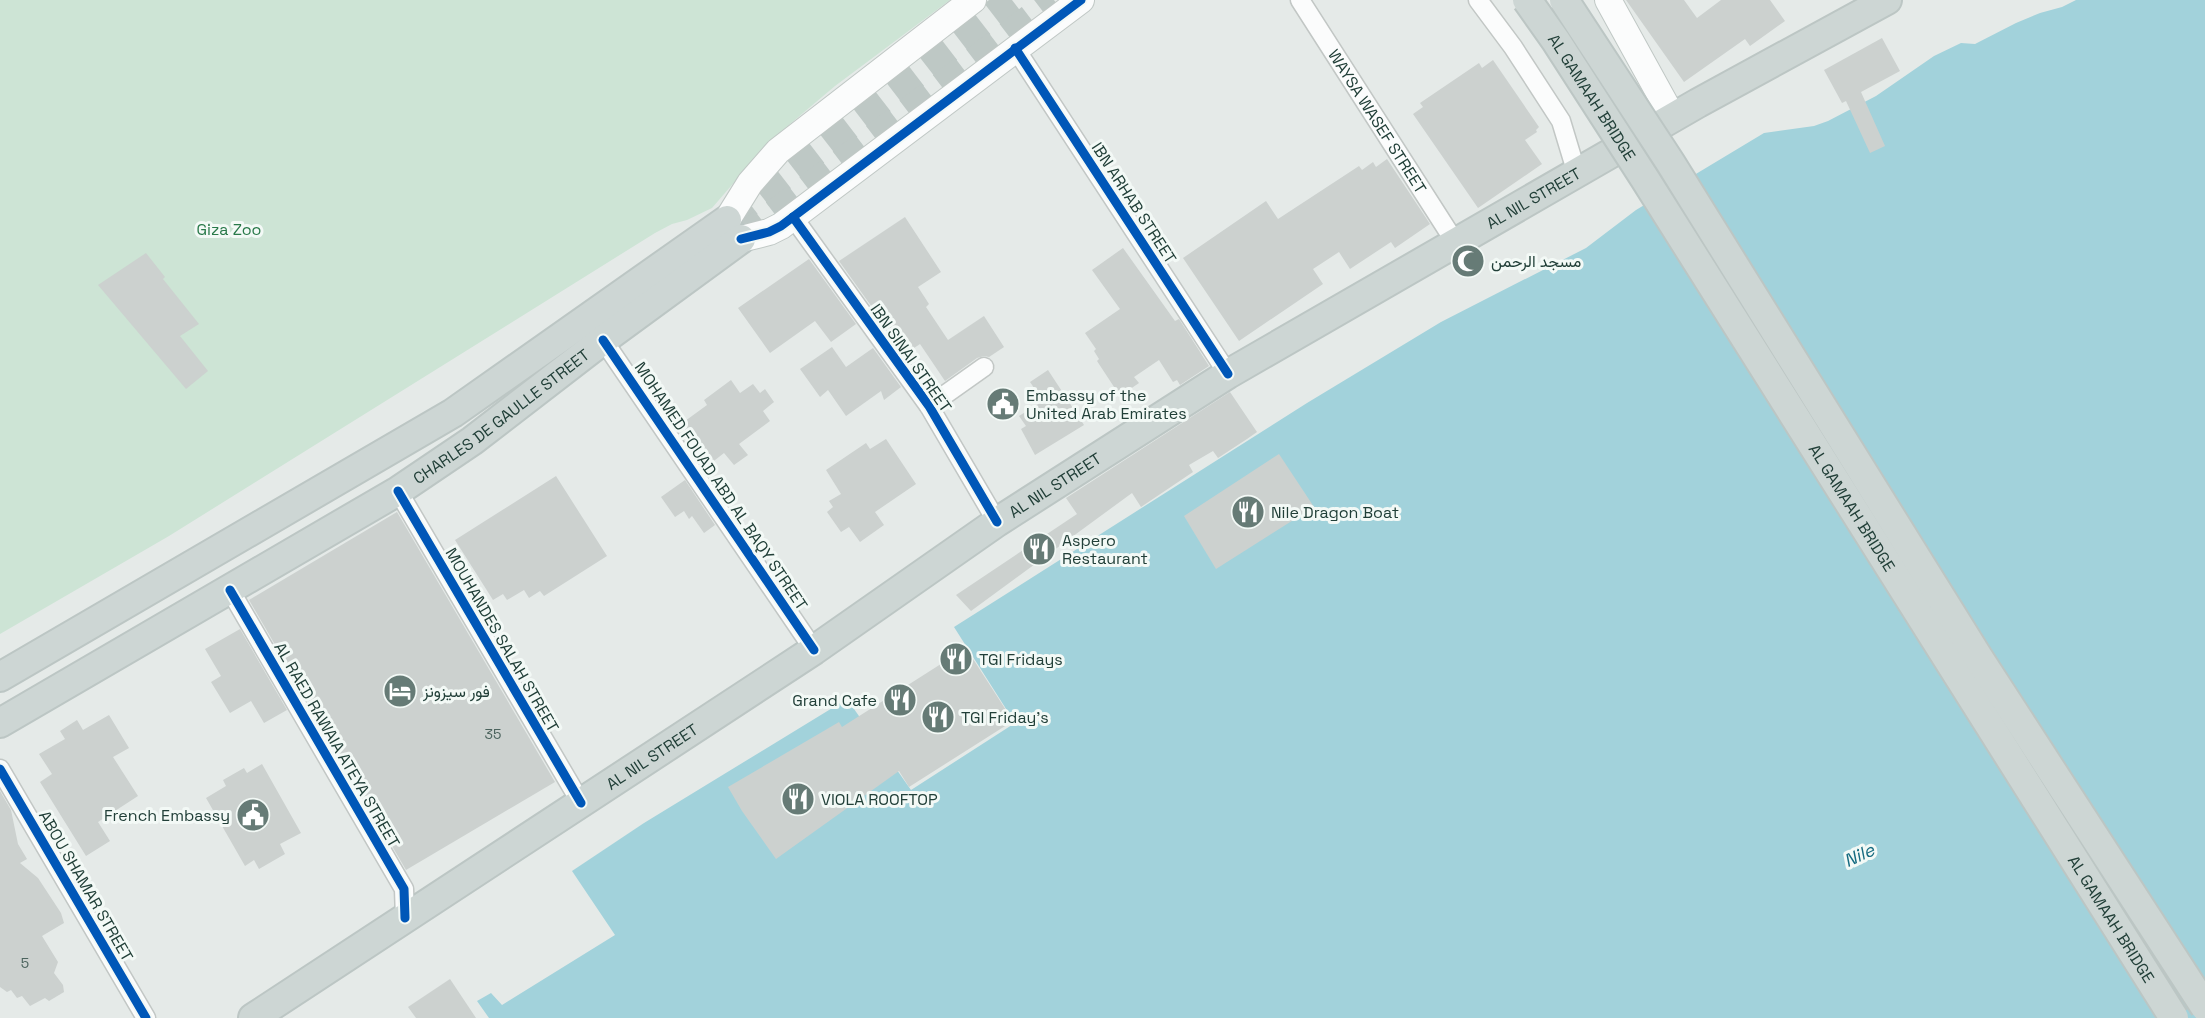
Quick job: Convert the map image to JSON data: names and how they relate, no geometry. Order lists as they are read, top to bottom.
{
  "streets": {
    "main road": ["AL GAMAAH BRIDGE", "AL NIL STREET", "CHARLES DE GAULLE STREET"],
    "street": [
      "WAYSA WASEF STREET",
      "IBN ARHAB STREET",
      "IBN SINAI STREET",
      "MOHAMED FOUAD ABD AL BAQY STREET",
      "MOUHANDES SALAH STREET",
      "AL RAED RAWAIA ATEYA STREET",
      "ABOU SHAMAR STREET"
    ]
  },
  "crossings": [
    ["WAYSA WASEF STREET", "AL NIL STREET"],
    ["AL NIL STREET", "IBN ARHAB STREET"],
    ["AL NIL STREET", "IBN SINAI STREET"],
    ["AL NIL STREET", "MOHAMED FOUAD ABD AL BAQY STREET"],
    ["AL NIL STREET", "MOUHANDES SALAH STREET"],
    ["AL NIL STREET", "AL RAED RAWAIA ATEYA STREET"],
    ["CHARLES DE GAULLE STREET", "MOHAMED FOUAD ABD AL BAQY STREET"],
    ["CHARLES DE GAULLE STREET", "MOUHANDES SALAH STREET"],
    ["CHARLES DE GAULLE STREET", "AL RAED RAWAIA ATEYA STREET"]
  ],
  "water": ["Nile"],
  "parks": ["Giza Zoo"],
  "places": {
    "mosque": ["مسجد الرحمن"],
    "public building": ["Embassy of the United Arab Emirates", "French Embassy"],
    "restaurant": [
      "Nile Dragon Boat",
      "Aspero Restaurant",
      "TGI Fridays",
      "Grand Cafe",
      "TGI Friday's",
      "VIOLA ROOFTOP"
    ],
    "hotel": ["فور سيزونز"]
  },
  "house_numbers": ["35", "5"]
}
